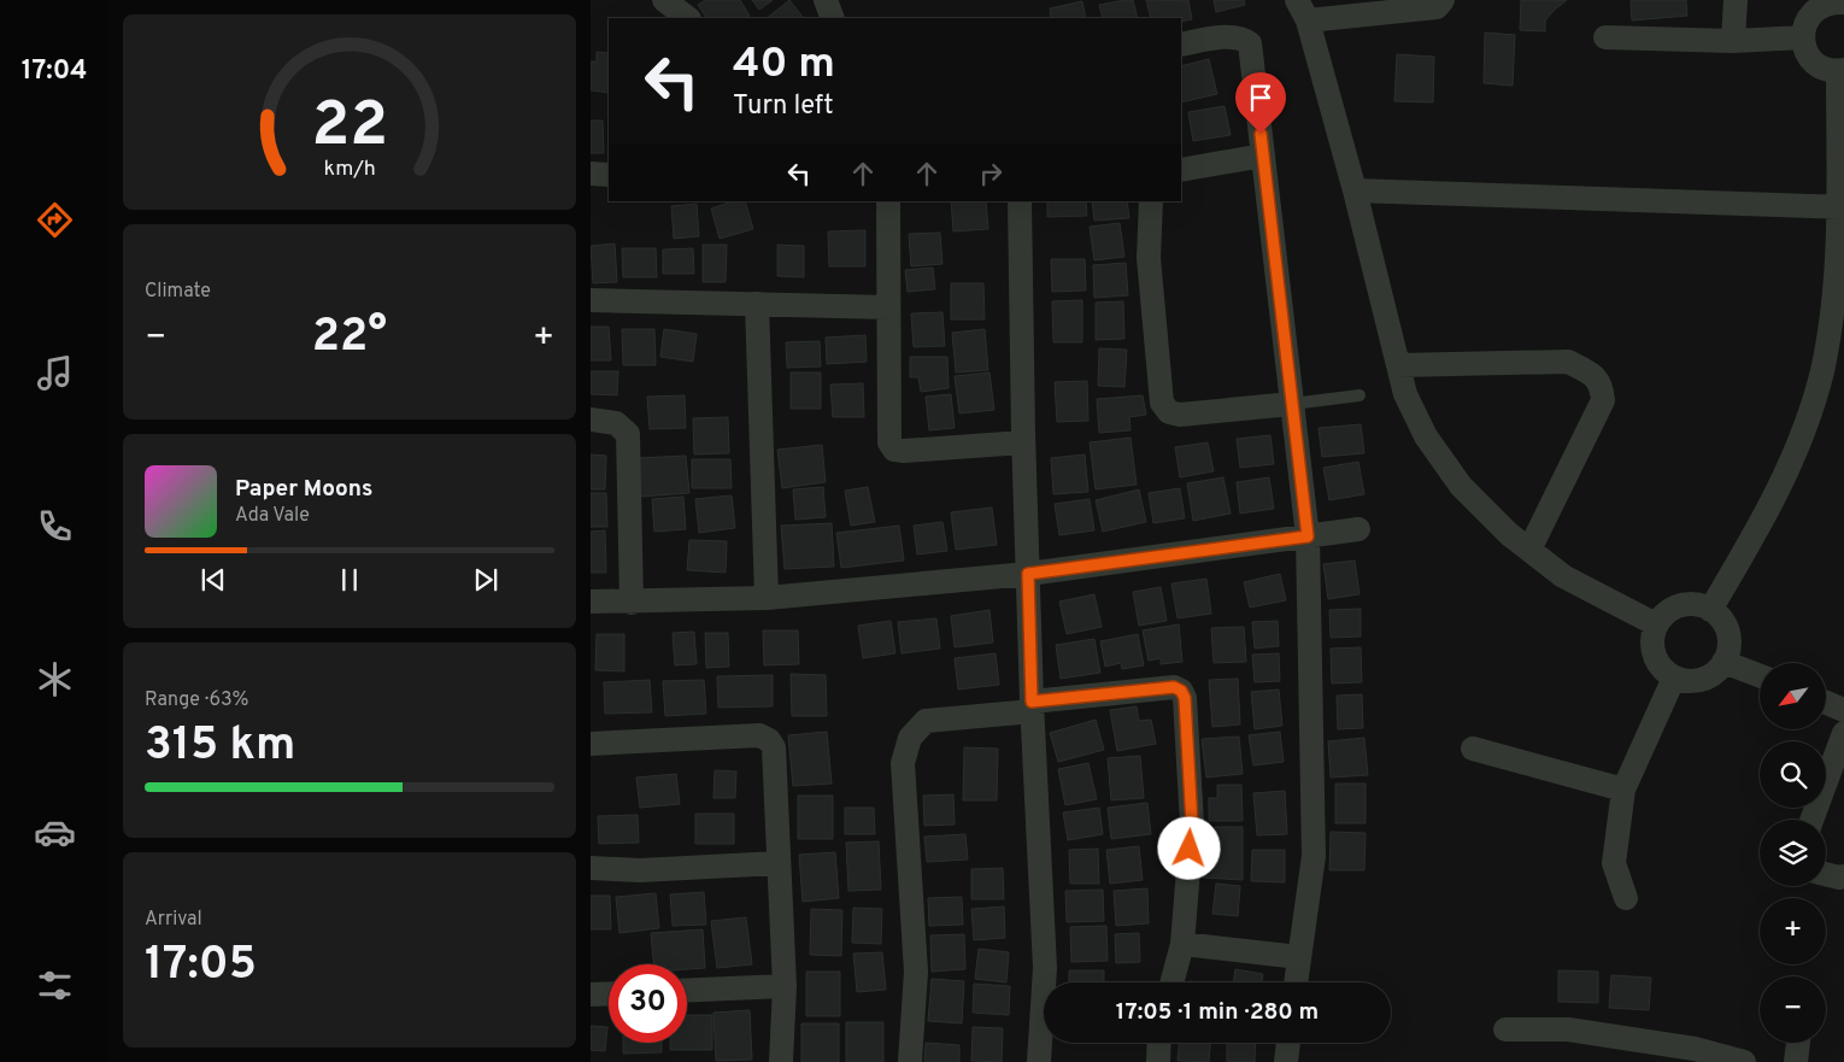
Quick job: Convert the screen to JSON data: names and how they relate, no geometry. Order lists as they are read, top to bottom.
{
  "north": "bottom left",
  "page": {
    "tabs": "17:04",
    "turn": ["40 m", "Turn left"],
    "tile": [
      "Climate",
      ["Range · 63%", "315 km"],
      ["Arrival", "17:05"]
    ],
    "heat": ["−", "22°", "+"],
    "song": ["Paper Moons", "Ada Vale"],
    "map_buttons": ["+", "−"],
    "limit": "30",
    "trip": "17:05 · 1 min · 280 m",
    "gauge": ["22", "km/h"]
  }
}
